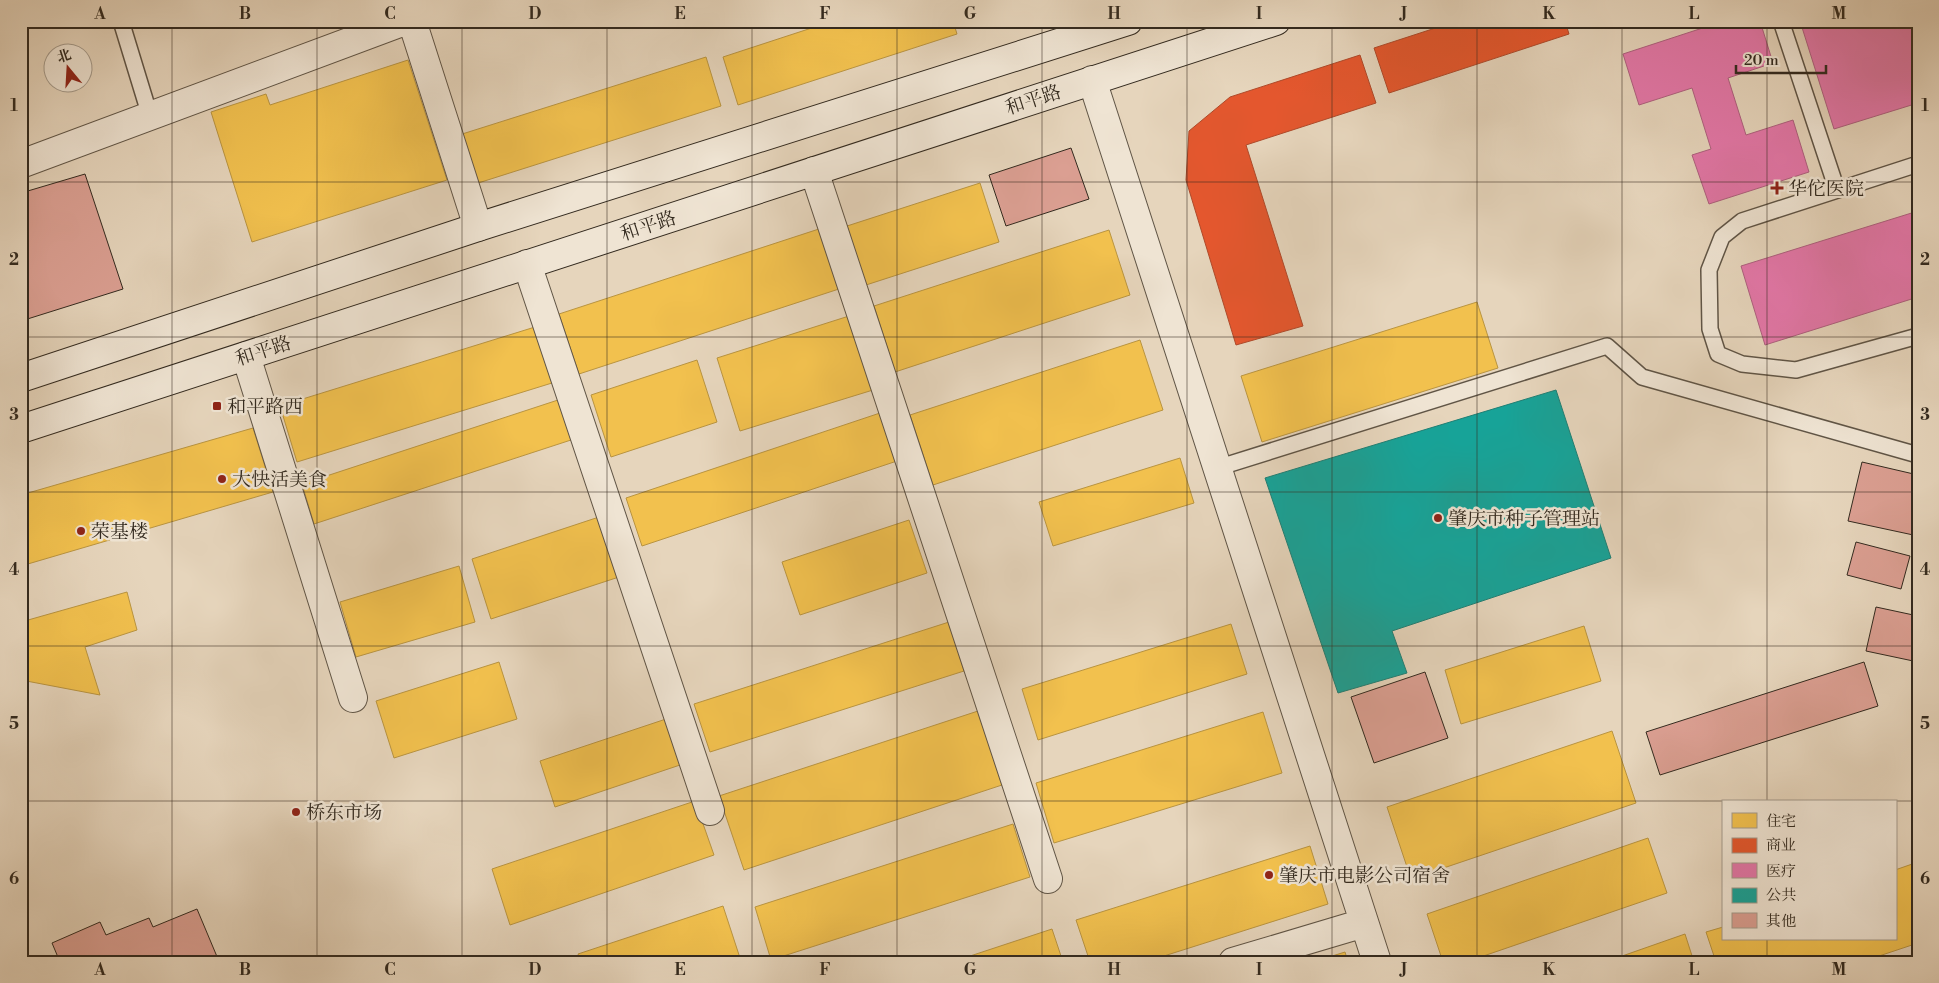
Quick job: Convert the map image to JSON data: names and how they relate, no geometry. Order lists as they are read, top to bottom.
{
  "streets": {
    "street": ["和平路"]
  },
  "places": {
    "health": ["华佗医院"],
    "transit": ["和平路西"],
    "other": [
      "大快活美食",
      "肇庆市种子管理站",
      "荣基楼",
      "桥东市场",
      "肇庆市电影公司宿舍"
    ]
  },
  "legend": [
    "住宅",
    "商业",
    "医疗",
    "公共",
    "其他"
  ],
  "scale_bar": "20 m",
  "north": "top",
  "grid": {
    "columns": [
      "A",
      "B",
      "C",
      "D",
      "E",
      "F",
      "G",
      "H",
      "I",
      "J",
      "K",
      "L",
      "M"
    ],
    "rows": [
      "1",
      "2",
      "3",
      "4",
      "5",
      "6"
    ]
  }
}
